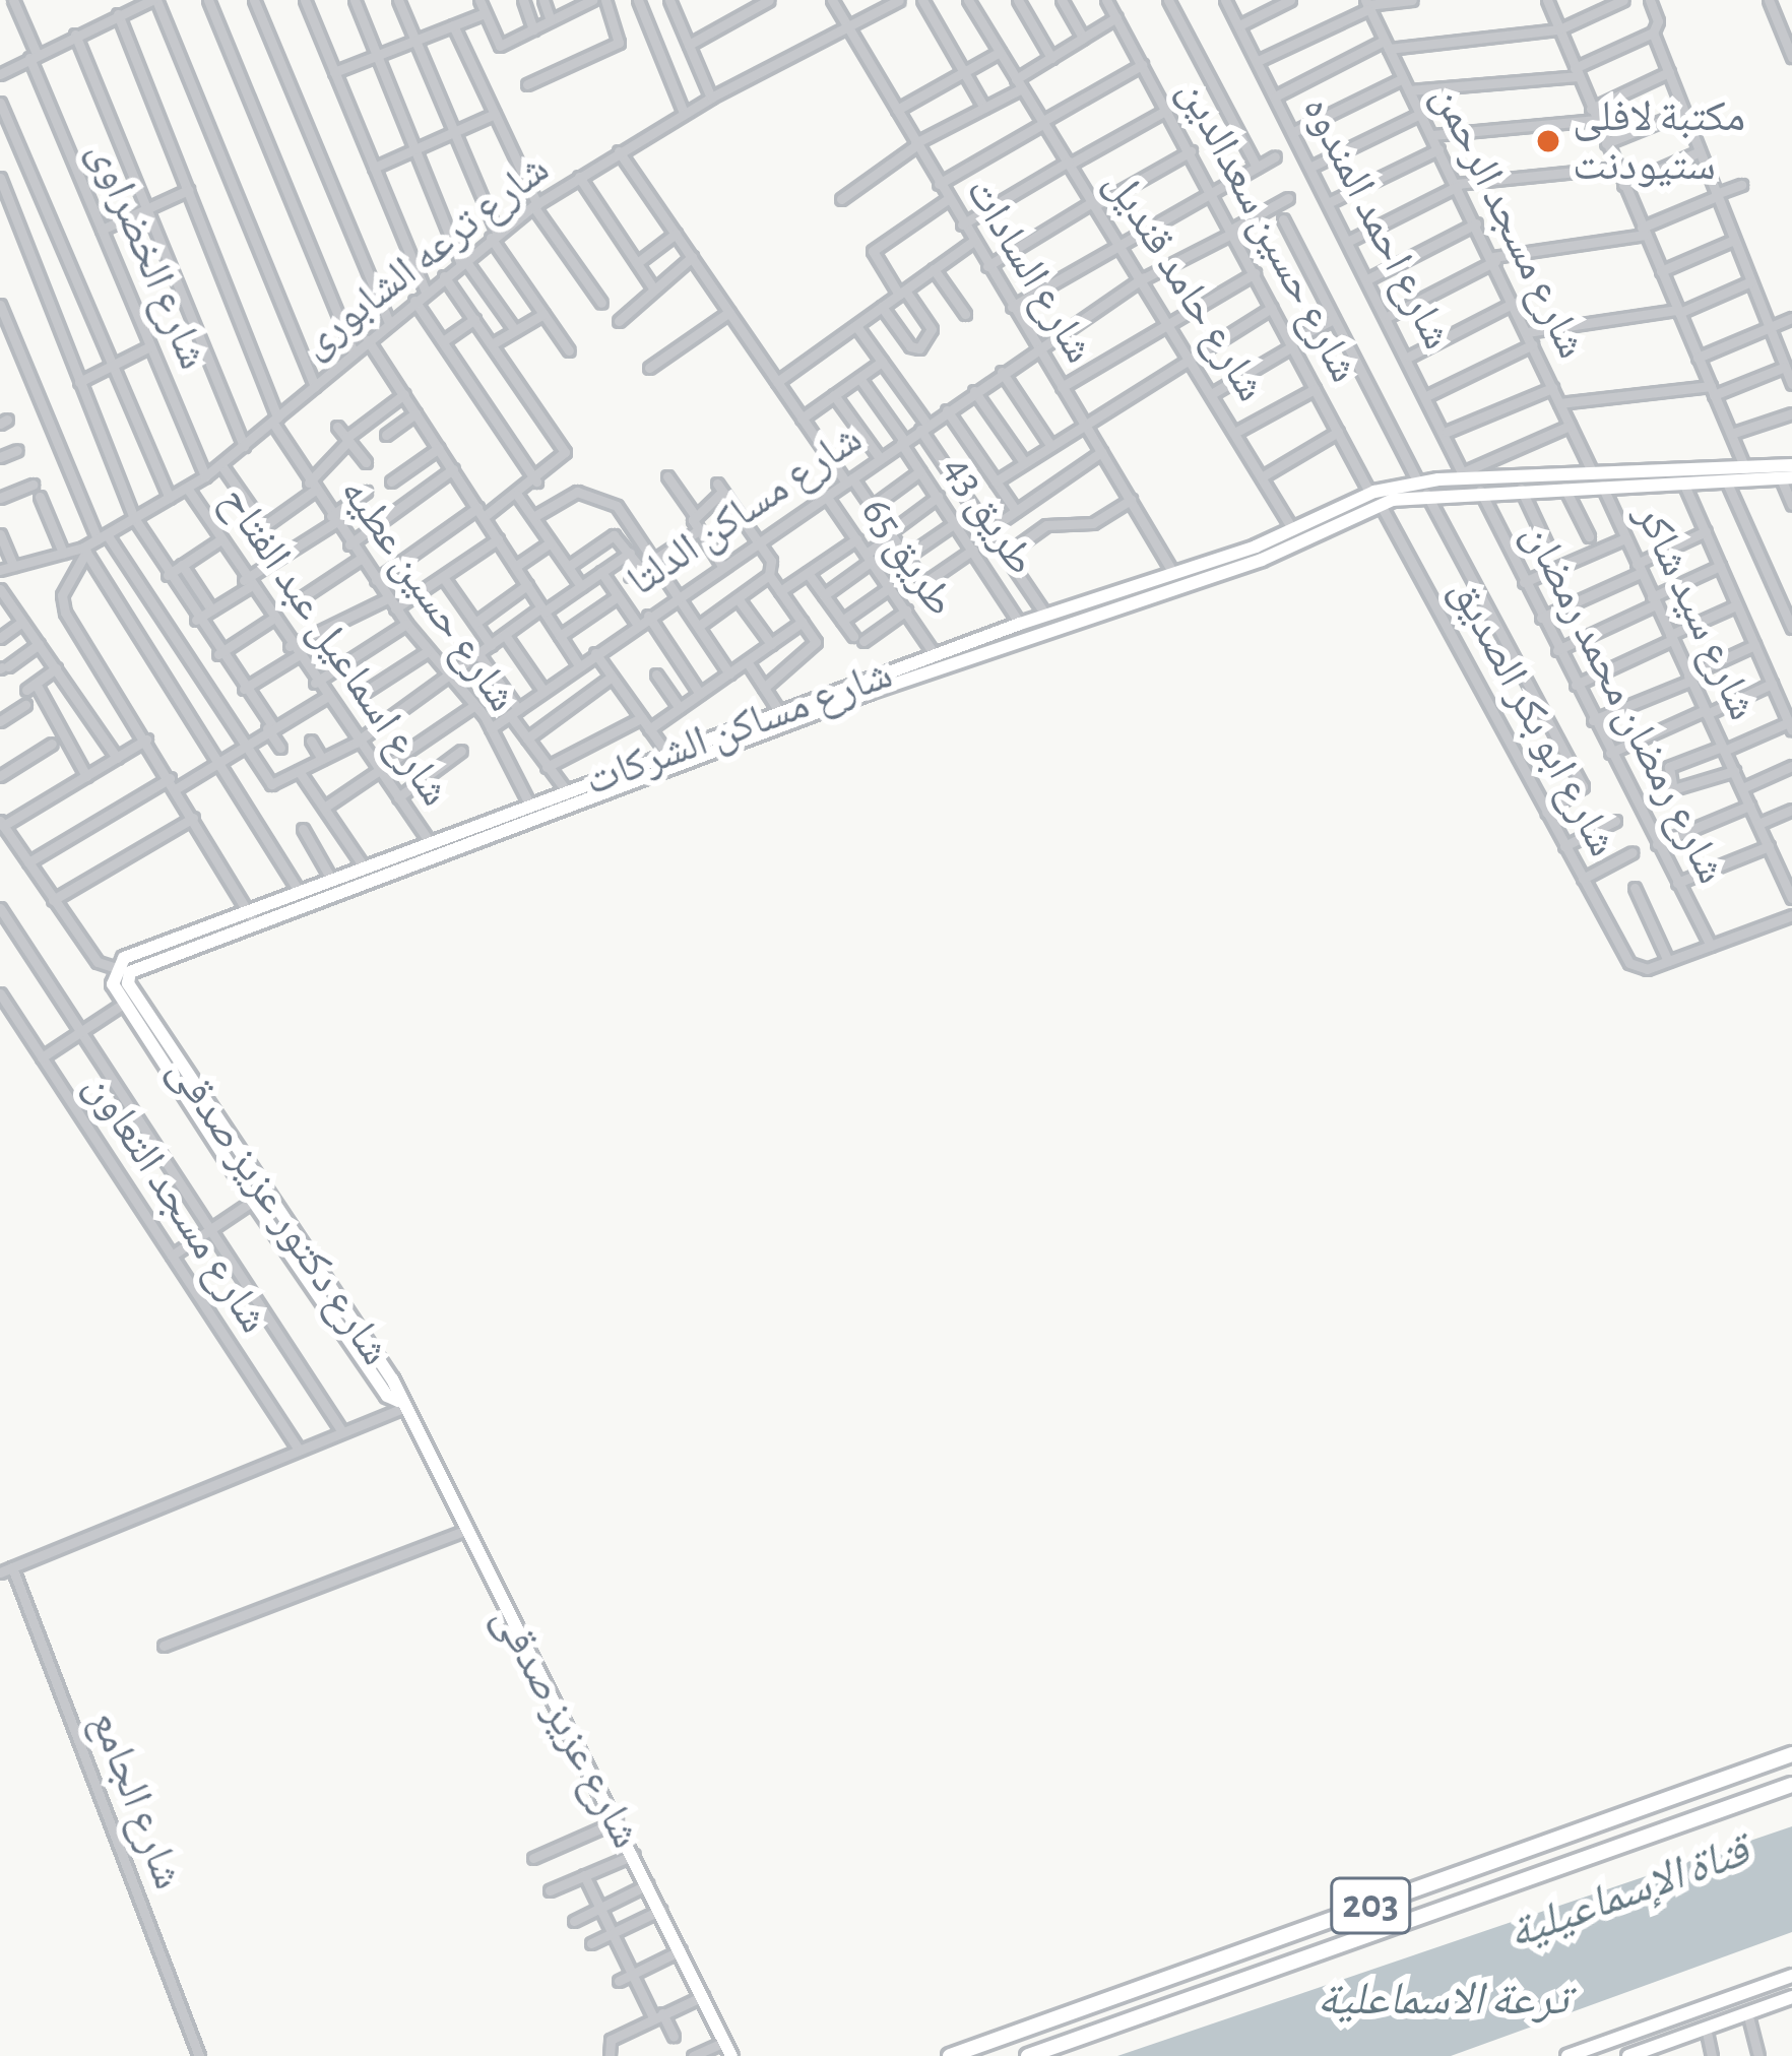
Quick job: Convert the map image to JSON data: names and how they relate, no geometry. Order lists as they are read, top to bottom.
{
  "streets": {
    "main road": ["203"],
    "street": [
      "شارع مسجد الرحمن",
      "شارع احمد المندوه",
      "شارع حسين سعدالدين",
      "شارع الخضراوى",
      "شارع ترعه الشابورى",
      "شارع السادات",
      "شارع حامد قنديل",
      "شارع مساكن الدلتا",
      "طريق 43",
      "طريق 65",
      "شارع حسين عطيه",
      "شارع سيد شاكر",
      "شارع اسماعيل عبد الفتاح",
      "شارع رمضان محمد رمضان",
      "شارع ابو بكر الصديق",
      "شارع مساكن الشركات",
      "شارع مسجد التعاون",
      "شارع دكتور عزيز صدقى",
      "شارع عزيز صدقى",
      "شارع الجامع"
    ]
  },
  "crossings": [
    ["شارع حسين سعدالدين", "شارع مساكن الدلتا"],
    ["شارع حسين سعدالدين", "شارع ابو بكر الصديق"],
    ["شارع حسين سعدالدين", "شارع مساكن الشركات"],
    ["شارع الخضراوى", "شارع ترعه الشابورى"],
    ["شارع ترعه الشابورى", "شارع السادات"],
    ["شارع ترعه الشابورى", "شارع حسين عطيه"],
    ["شارع ترعه الشابورى", "شارع اسماعيل عبد الفتاح"],
    ["شارع السادات", "شارع مساكن الدلتا"],
    ["شارع السادات", "شارع مساكن الشركات"],
    ["شارع حامد قنديل", "شارع مساكن الدلتا"],
    ["شارع حامد قنديل", "شارع مساكن الشركات"],
    ["شارع مساكن الدلتا", "طريق 43"],
    ["شارع مساكن الدلتا", "طريق 65"],
    ["شارع مساكن الدلتا", "شارع حسين عطيه"],
    ["طريق 43", "شارع مساكن الشركات"],
    ["طريق 65", "شارع مساكن الشركات"],
    ["شارع حسين عطيه", "شارع مساكن الشركات"],
    ["شارع اسماعيل عبد الفتاح", "شارع مساكن الشركات"],
    ["شارع ابو بكر الصديق", "شارع مساكن الشركات"],
    ["شارع مساكن الشركات", "شارع دكتور عزيز صدقى"],
    ["شارع دكتور عزيز صدقى", "شارع عزيز صدقى"]
  ],
  "water": ["قناة الإسماعيلية", "ترعة الاسماعلية"],
  "places": ["مكتبة لافلى ستيودنت"]
}
